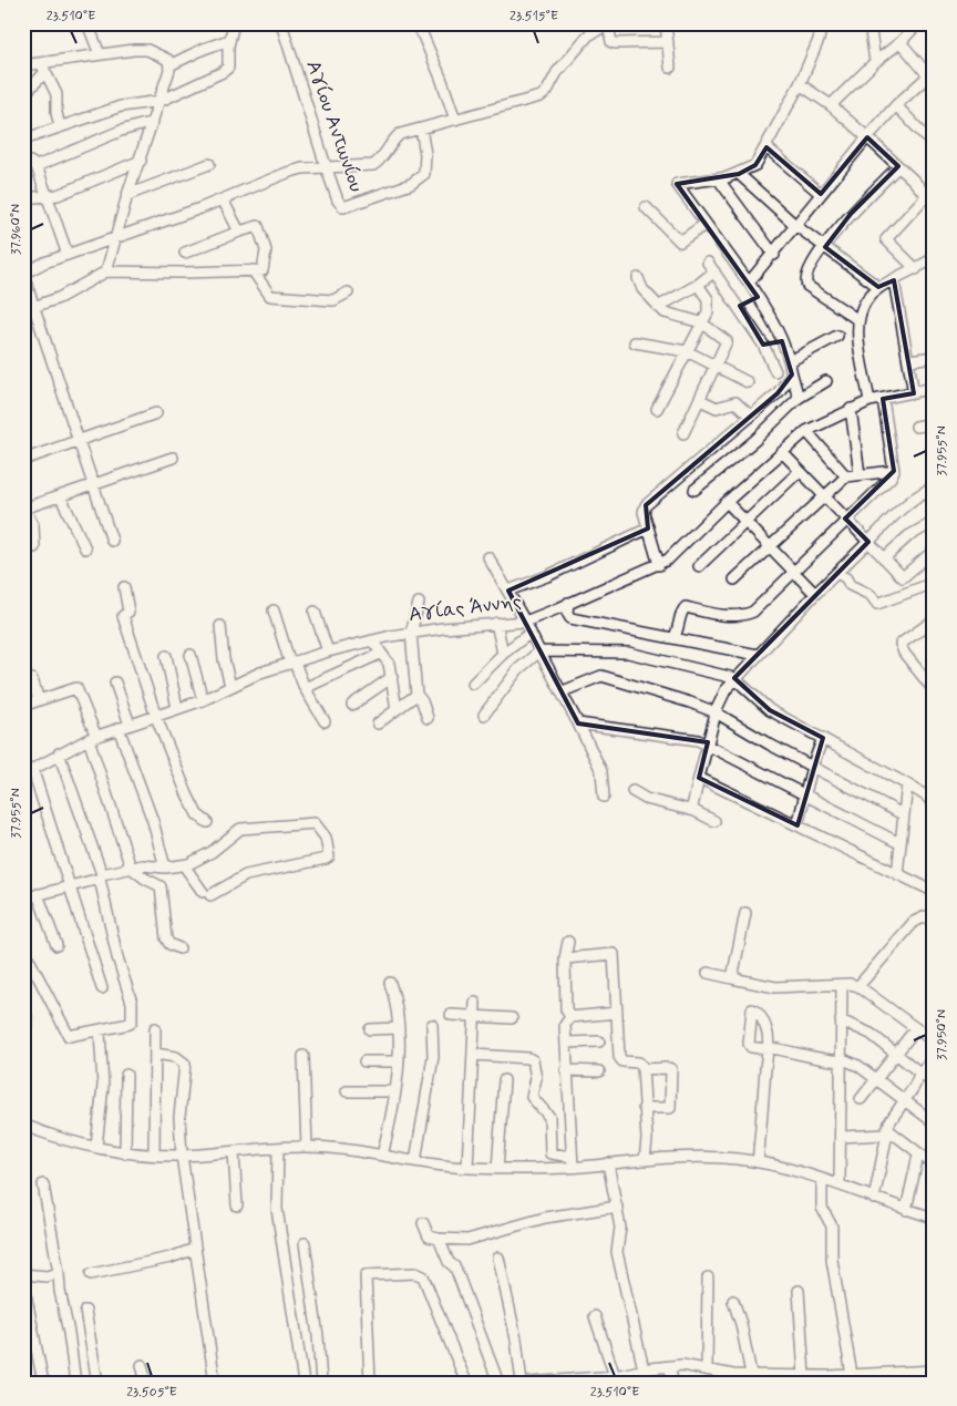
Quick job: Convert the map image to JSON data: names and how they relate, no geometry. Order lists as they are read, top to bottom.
{
  "streets": {
    "street": ["Αγίου Αντωνίου", "Αγίας Άννης"]
  },
  "coordinates": [
    "23.510°E",
    "23.515°E",
    "37.960°N",
    "37.955°N",
    "37.950°N",
    "23.505°E"
  ]
}
